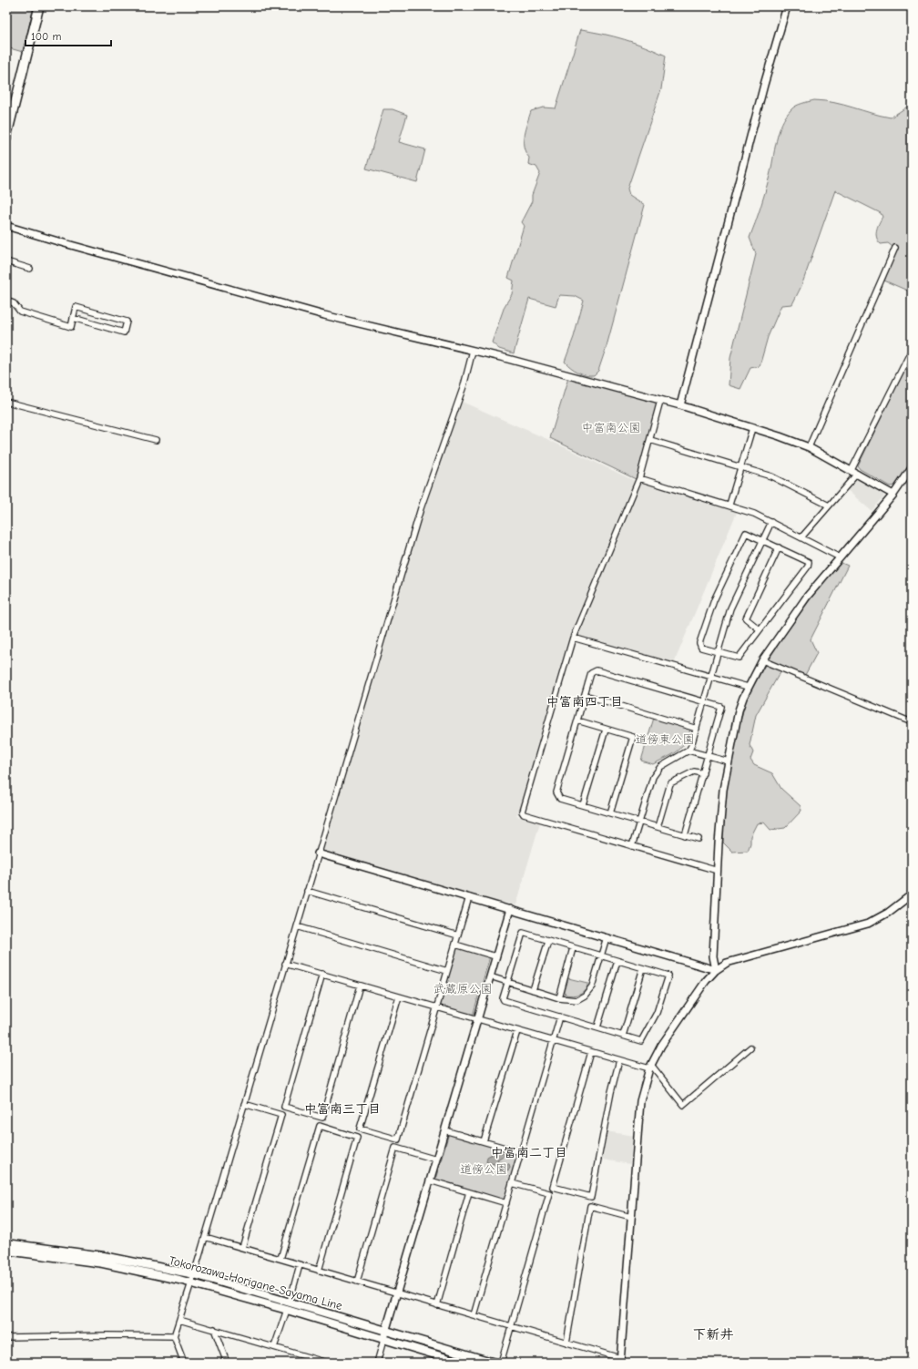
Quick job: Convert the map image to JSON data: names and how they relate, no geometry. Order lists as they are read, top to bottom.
{
  "streets": {
    "main road": ["Tokorozawa-Horigane-Sayama Line"]
  },
  "districts": [
    "中富南四丁目",
    "中富南三丁目",
    "中富南二丁目",
    "下新井"
  ],
  "parks": [
    "中富南公園",
    "道傍東公園",
    "武蔵原公園",
    "道傍公園"
  ],
  "scale_bar": "100 m"
}
